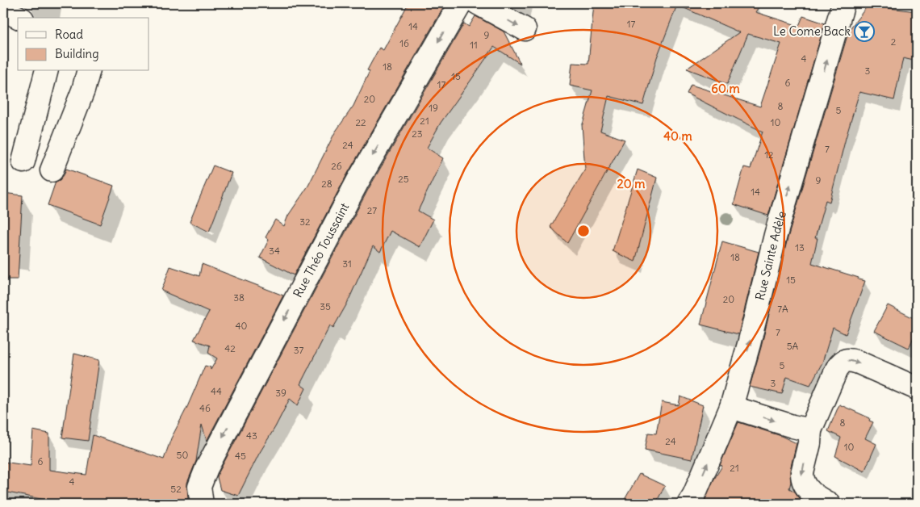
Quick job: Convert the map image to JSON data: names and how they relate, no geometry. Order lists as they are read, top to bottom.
{
  "streets": {
    "street": ["Rue Théo Toussaint", "Rue Sainte Adèle"]
  },
  "one_way": ["Rue Théo Toussaint", "Rue Sainte Adèle"],
  "places": {
    "bar": ["Le Come Back"]
  },
  "house_numbers": [
    "17",
    "14",
    "9",
    "2",
    "16",
    "11",
    "4",
    "18",
    "3",
    "15",
    "6",
    "17",
    "20",
    "8",
    "19",
    "5",
    "21",
    "22",
    "10",
    "23",
    "24",
    "7",
    "12",
    "26",
    "25",
    "9",
    "28",
    "14",
    "27",
    "32",
    "13",
    "34",
    "18",
    "31",
    "15",
    "38",
    "20",
    "35",
    "7A",
    "40",
    "7",
    "5A",
    "42",
    "37",
    "5",
    "3",
    "44",
    "39",
    "46",
    "8",
    "43",
    "24",
    "10",
    "50",
    "45",
    "6",
    "21",
    "4",
    "52"
  ],
  "legend": ["Road", "Building"],
  "rings": ["60 m", "40 m", "20 m"]
}
